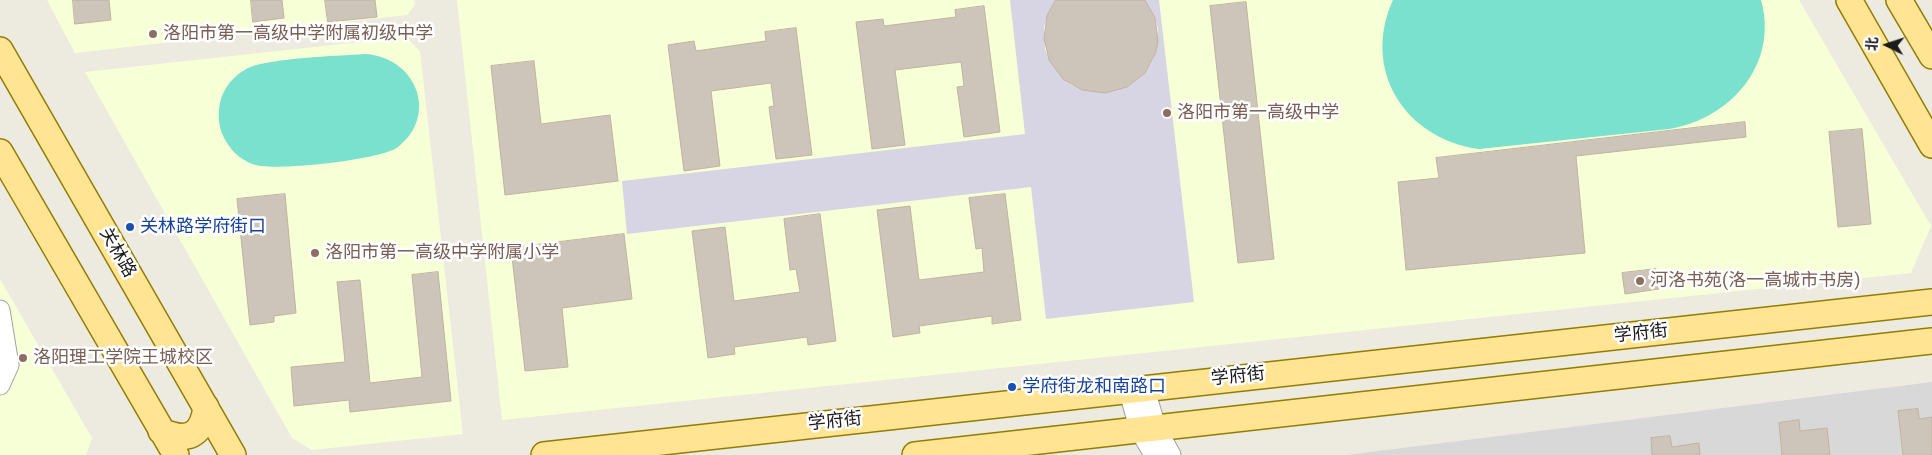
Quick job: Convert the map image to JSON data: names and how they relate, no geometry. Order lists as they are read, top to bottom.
{
  "streets": {
    "main road": ["关林路", "学府街"]
  },
  "places": [
    "洛阳市第一高级中学附属初级中学",
    "洛阳市第一高级中学",
    "关林路学府街口",
    "洛阳市第一高级中学附属小学",
    "河洛书苑(洛一高城市书房)",
    "洛阳理工学院王城校区",
    "学府街龙和南路口"
  ],
  "north": "left"
}
